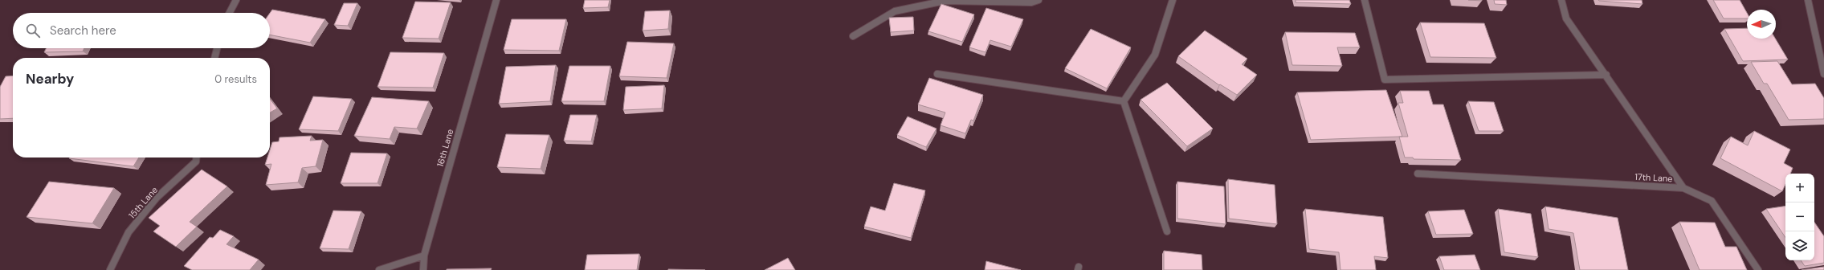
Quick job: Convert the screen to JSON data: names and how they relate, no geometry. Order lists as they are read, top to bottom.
{
  "streets": {
    "street": ["16th Lane", "17th Lane", "15th Lane"]
  },
  "north": "left",
  "page": {
    "search": "Search here",
    "heading": ["Nearby", "0 results"],
    "map_buttons": ["+", "−"]
  }
}
